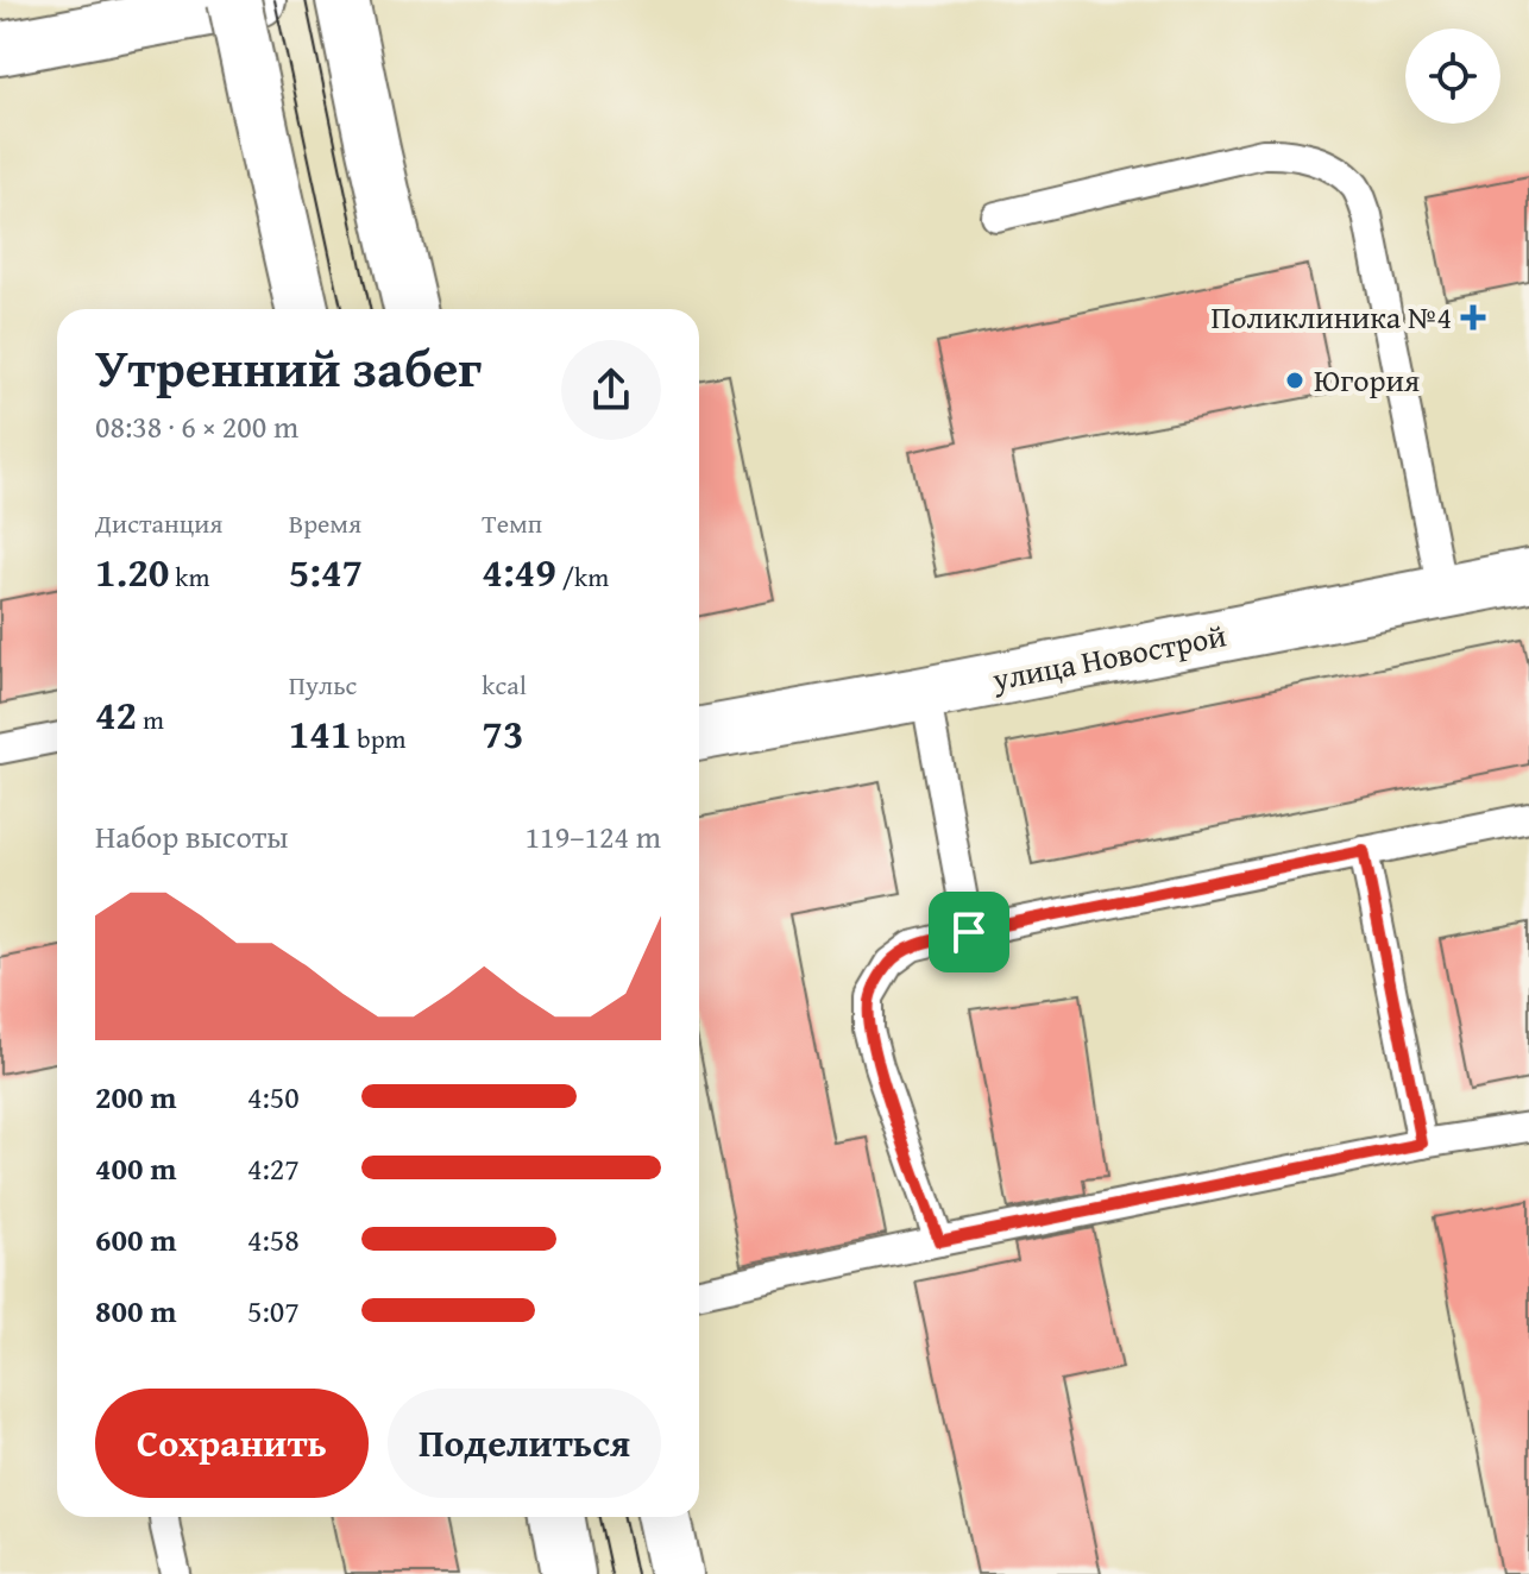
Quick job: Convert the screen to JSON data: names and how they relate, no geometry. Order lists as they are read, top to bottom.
{
  "streets": {
    "main road": ["улица Новострой"]
  },
  "places": {
    "health": ["Поликлиника №4"],
    "other": ["Югория"]
  },
  "page": {
    "heading": ["Утренний забег", "08:38 · 6 × 200 m"],
    "stats": [
      ["Дистанция", "1.20 km"],
      ["Время", "5:47"],
      ["Темп", "4:49 /km"],
      ["42 m"],
      ["Пульс", "141 bpm"],
      ["kcal", "73"]
    ],
    "chart": ["Набор высоты", "119–124 m"],
    "list": [
      {
        "name": "200 m",
        "note": "4:50"
      },
      {
        "name": "400 m",
        "note": "4:27"
      },
      {
        "name": "600 m",
        "note": "4:58"
      },
      {
        "name": "800 m",
        "note": "5:07"
      }
    ],
    "buttons": ["Сохранить", "Поделиться"]
  }
}
